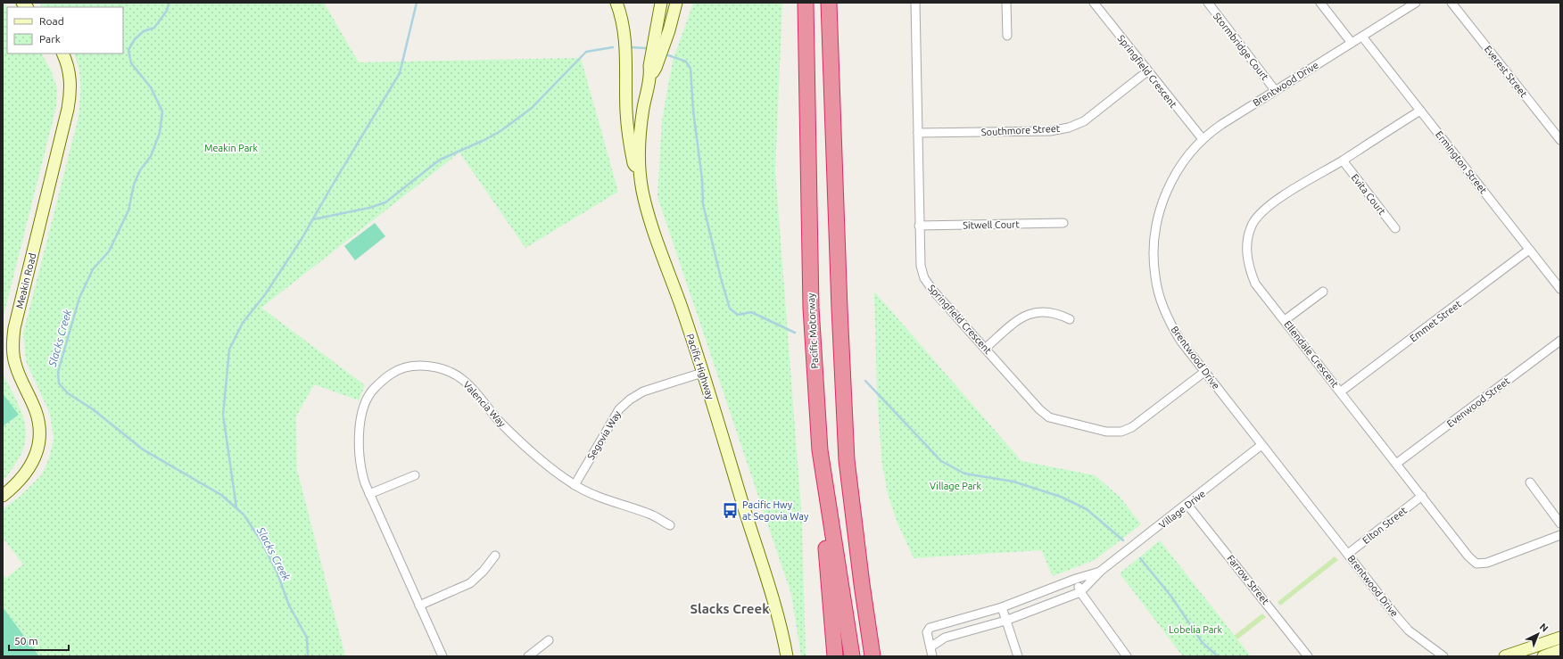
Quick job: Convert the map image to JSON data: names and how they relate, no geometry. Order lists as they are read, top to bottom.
{
  "streets": {
    "highway": ["Pacific Motorway"],
    "main road": ["Meakin Road", "Pacific Highway"],
    "street": [
      "Stormbridge Court",
      "Springfield Crescent",
      "Everest Street",
      "Brentwood Drive",
      "Southmore Street",
      "Ermington Street",
      "Evita Court",
      "Sitwell Court",
      "Emmet Street",
      "Ellendale Crescent",
      "Evenwood Street",
      "Valencia Way",
      "Segovia Way",
      "Village Drive",
      "Elton Street",
      "Farrow Street"
    ]
  },
  "crossings": [
    ["Stormbridge Court", "Brentwood Drive"],
    ["Springfield Crescent", "Brentwood Drive"],
    ["Springfield Crescent", "Southmore Street"],
    ["Springfield Crescent", "Sitwell Court"],
    ["Brentwood Drive", "Ermington Street"],
    ["Brentwood Drive", "Village Drive"],
    ["Brentwood Drive", "Elton Street"],
    ["Ermington Street", "Emmet Street"],
    ["Ermington Street", "Ellendale Crescent"],
    ["Evita Court", "Ellendale Crescent"],
    ["Emmet Street", "Ellendale Crescent"],
    ["Ellendale Crescent", "Evenwood Street"],
    ["Ellendale Crescent", "Elton Street"],
    ["Pacific Highway", "Segovia Way"],
    ["Valencia Way", "Segovia Way"],
    ["Village Drive", "Farrow Street"]
  ],
  "districts": ["Slacks Creek"],
  "water": ["Slacks Creek"],
  "parks": ["Meakin Park", "Village Park", "Lobelia Park"],
  "places": {
    "bus stop": ["Pacific Hwy at Segovia Way"]
  },
  "legend": ["Road", "Park"],
  "scale_bar": "50 m",
  "north": "top right"
}
